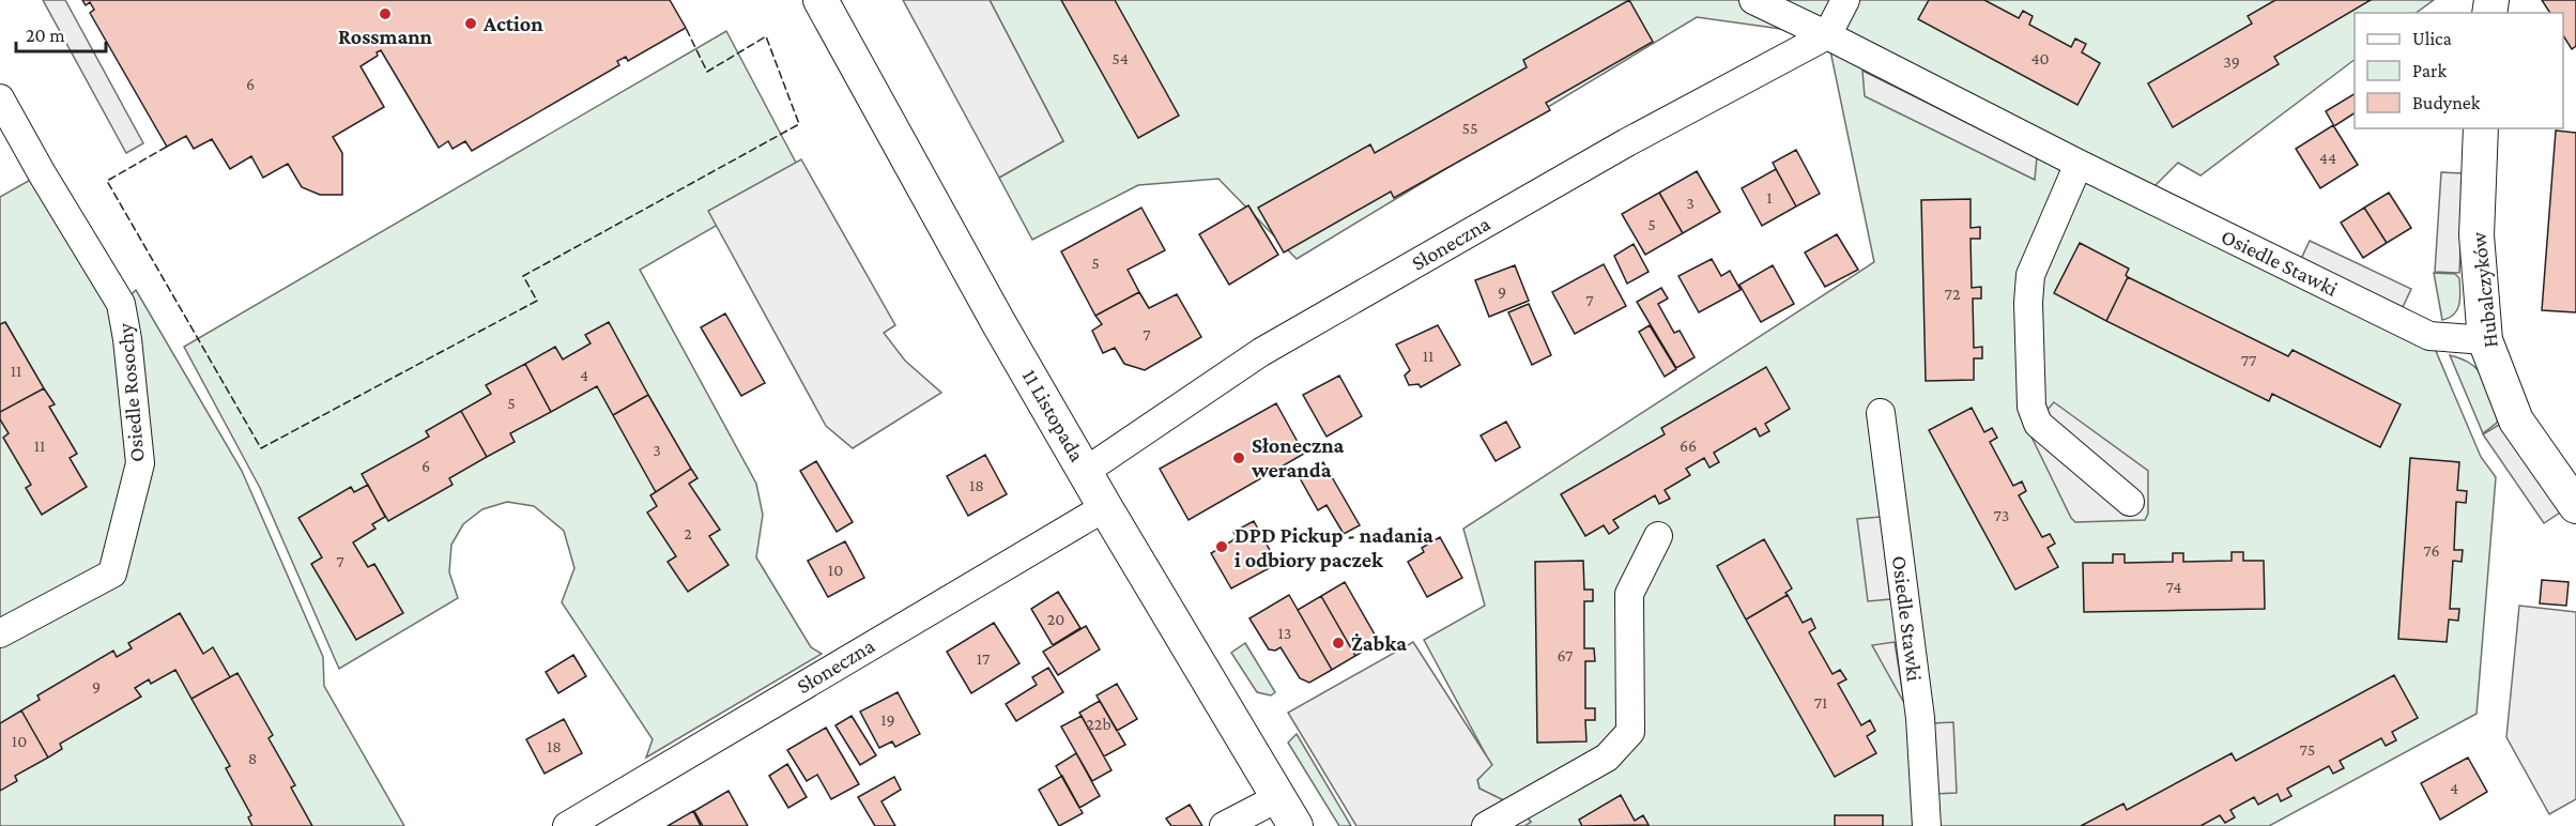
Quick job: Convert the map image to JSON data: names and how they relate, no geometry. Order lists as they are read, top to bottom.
{
  "streets": {
    "street": [
      "Słoneczna",
      "Osiedle Stawki",
      "Hubalczyków",
      "Osiedle Rosochy",
      "11 Listopada"
    ]
  },
  "crossings": [
    ["Słoneczna", "Osiedle Stawki"],
    ["Słoneczna", "11 Listopada"],
    ["Osiedle Stawki", "Hubalczyków"]
  ],
  "places": [
    "Rossmann",
    "Action",
    "Słoneczna weranda",
    "DPD Pickup - nadania i odbiory paczek",
    "Żabka"
  ],
  "house_numbers": [
    "54",
    "40",
    "39",
    "6",
    "55",
    "44",
    "1",
    "3",
    "5",
    "5",
    "9",
    "72",
    "7",
    "7",
    "11",
    "77",
    "11",
    "4",
    "5",
    "11",
    "66",
    "3",
    "6",
    "18",
    "73",
    "2",
    "76",
    "7",
    "10",
    "74",
    "20",
    "13",
    "67",
    "17",
    "9",
    "71",
    "19",
    "22b",
    "10",
    "18",
    "75",
    "8",
    "4"
  ],
  "legend": ["Ulica", "Park", "Budynek"],
  "scale_bar": "20 m"
}
